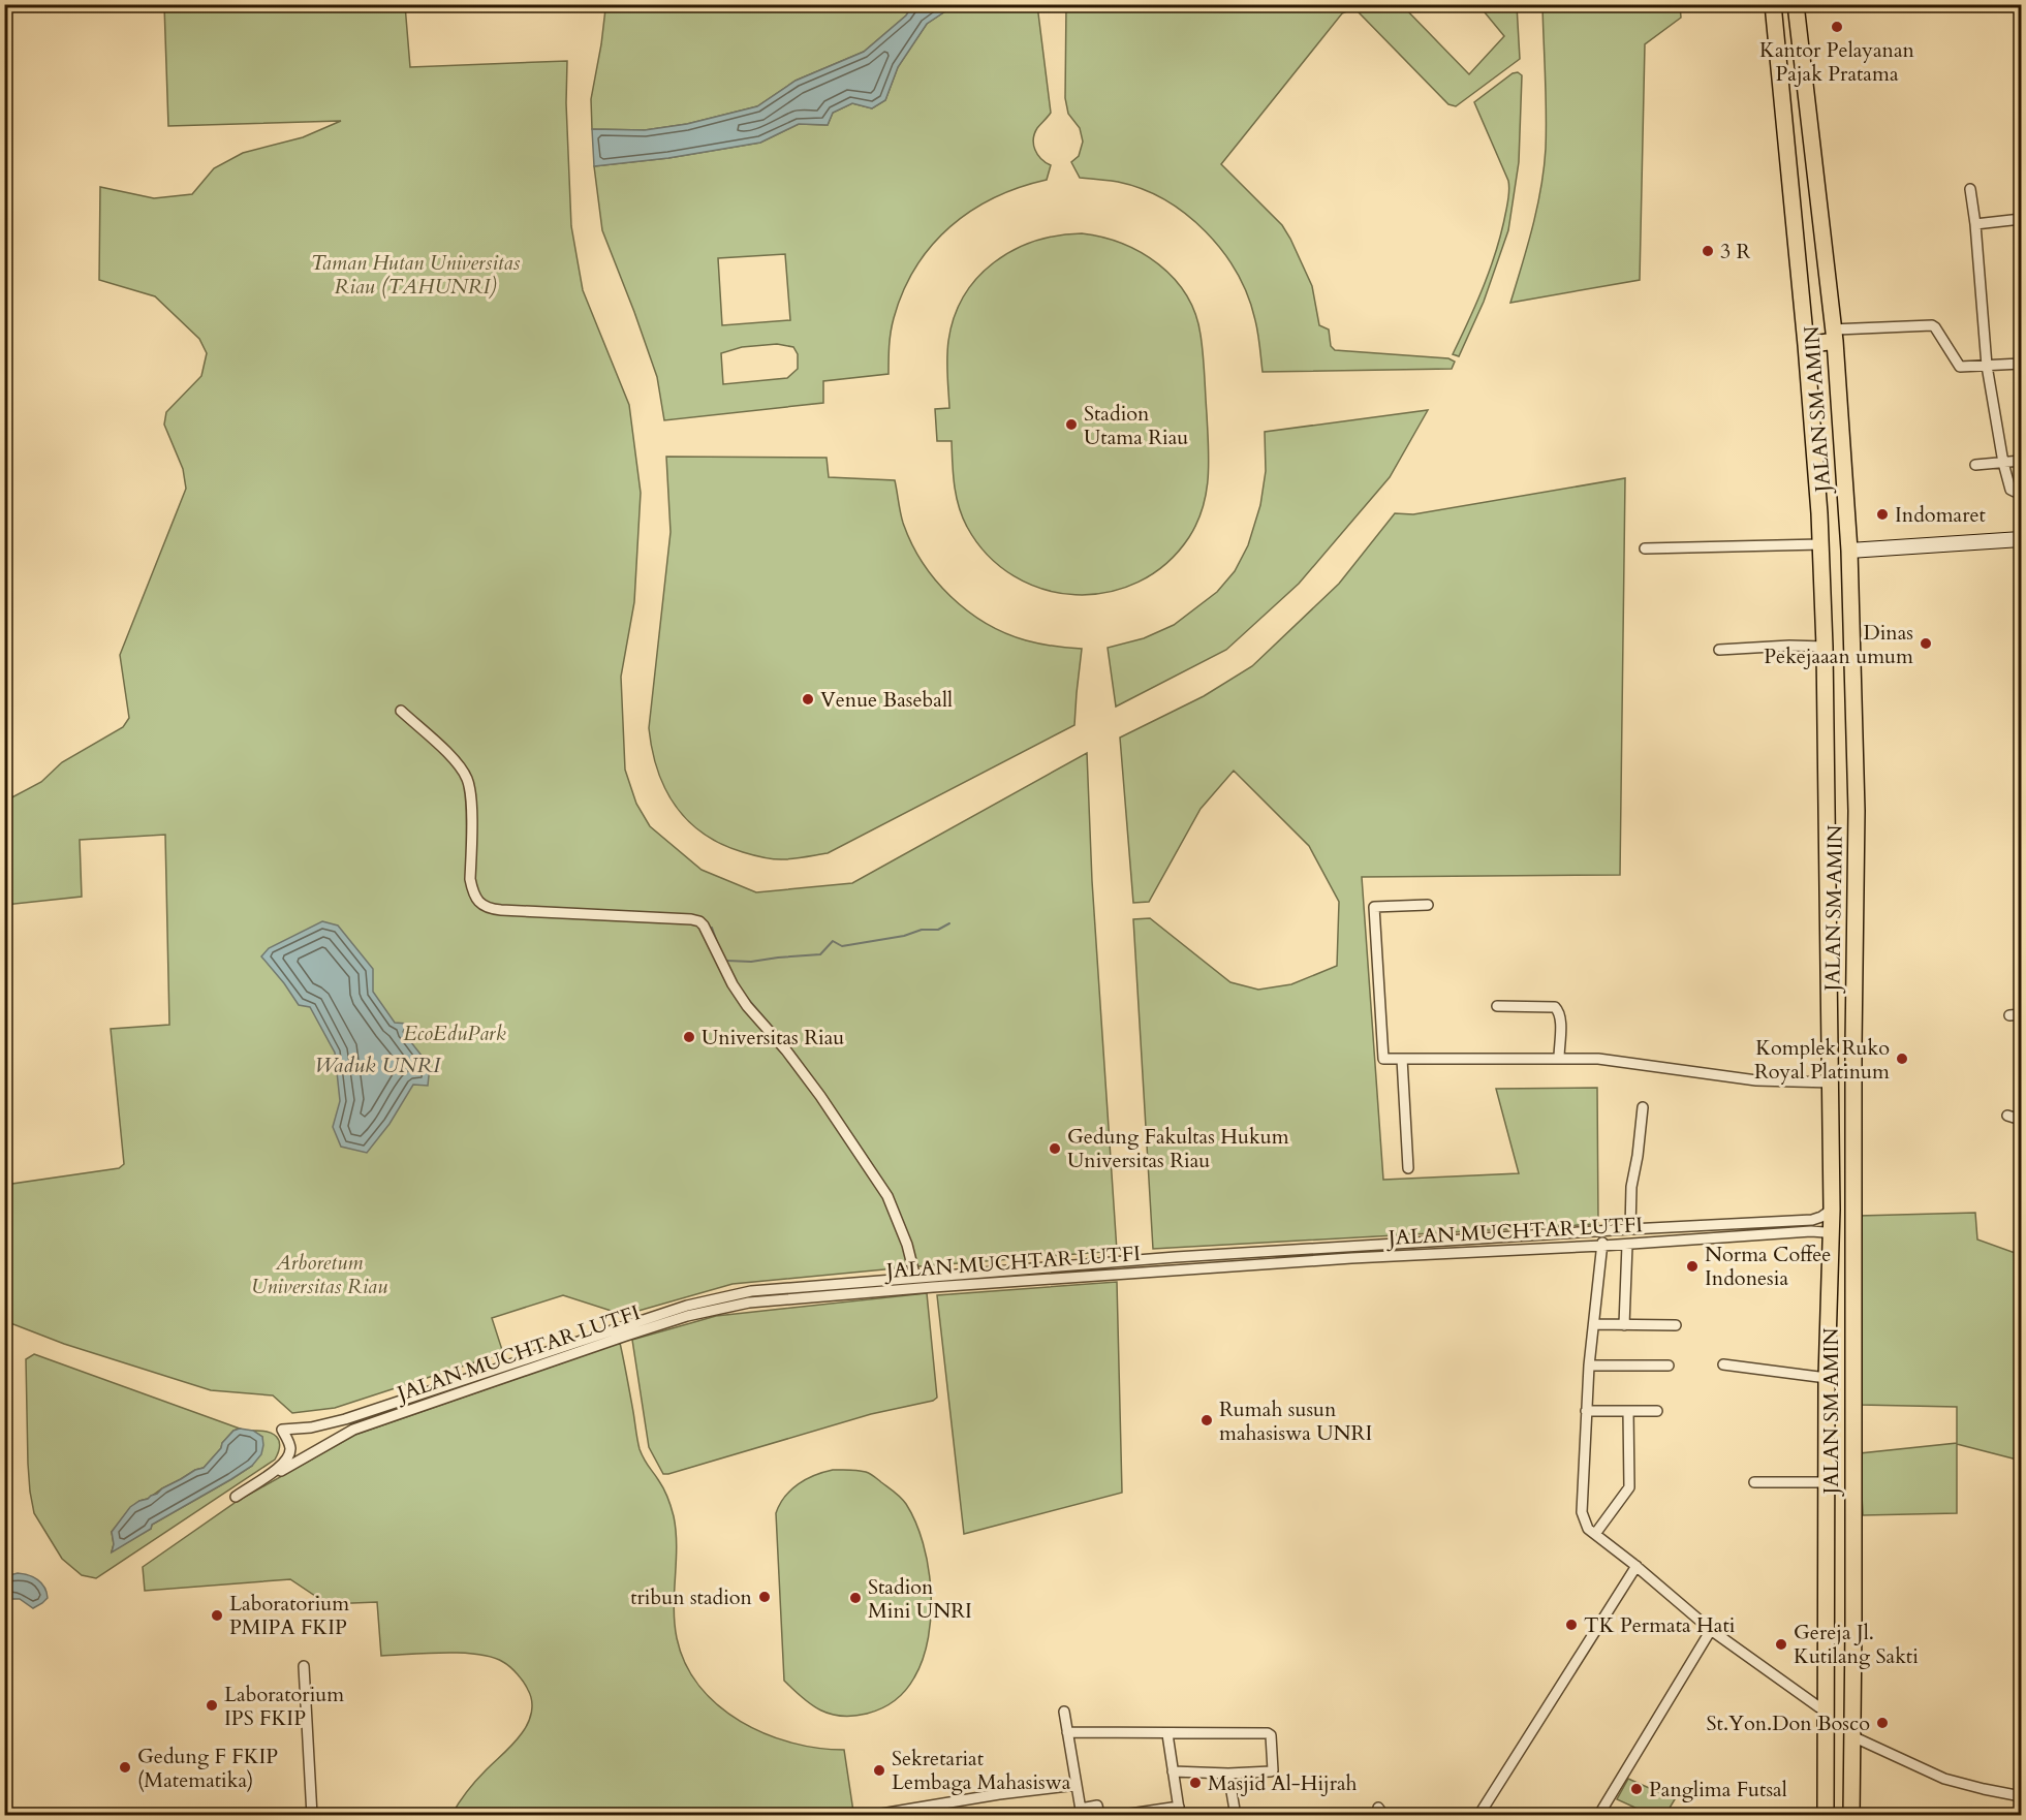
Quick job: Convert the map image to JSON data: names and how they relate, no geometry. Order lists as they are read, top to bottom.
{
  "streets": {
    "main road": ["JALAN SM AMIN"],
    "street": ["JALAN MUCHTAR LUTFI"]
  },
  "crossings": [
    ["JALAN SM AMIN", "JALAN MUCHTAR LUTFI"]
  ],
  "water": ["Waduk UNRI"],
  "parks": ["Taman Hutan Universitas Riau (TAHUNRI)", "EcoEduPark", "Arboretum Universitas Riau"],
  "places": [
    "Kantor Pelayanan Pajak Pratama",
    "3 R",
    "Stadion Utama Riau",
    "Indomaret",
    "Dinas Pekejaaan umum",
    "Venue Baseball",
    "Universitas Riau",
    "Komplek Ruko Royal Platinum",
    "Gedung Fakultas Hukum Universitas Riau",
    "Norma Coffee Indonesia",
    "Rumah susun mahasiswa UNRI",
    "tribun stadion",
    "Stadion Mini UNRI",
    "Laboratorium PMIPA FKIP",
    "TK Permata Hati",
    "Gereja Jl. Kutilang Sakti",
    "Laboratorium IPS FKIP",
    "St.Yon.Don Bosco",
    "Gedung F FKIP (Matematika)",
    "Sekretariat Lembaga Mahasiswa",
    "Masjid Al-Hijrah",
    "Panglima Futsal"
  ]
}
